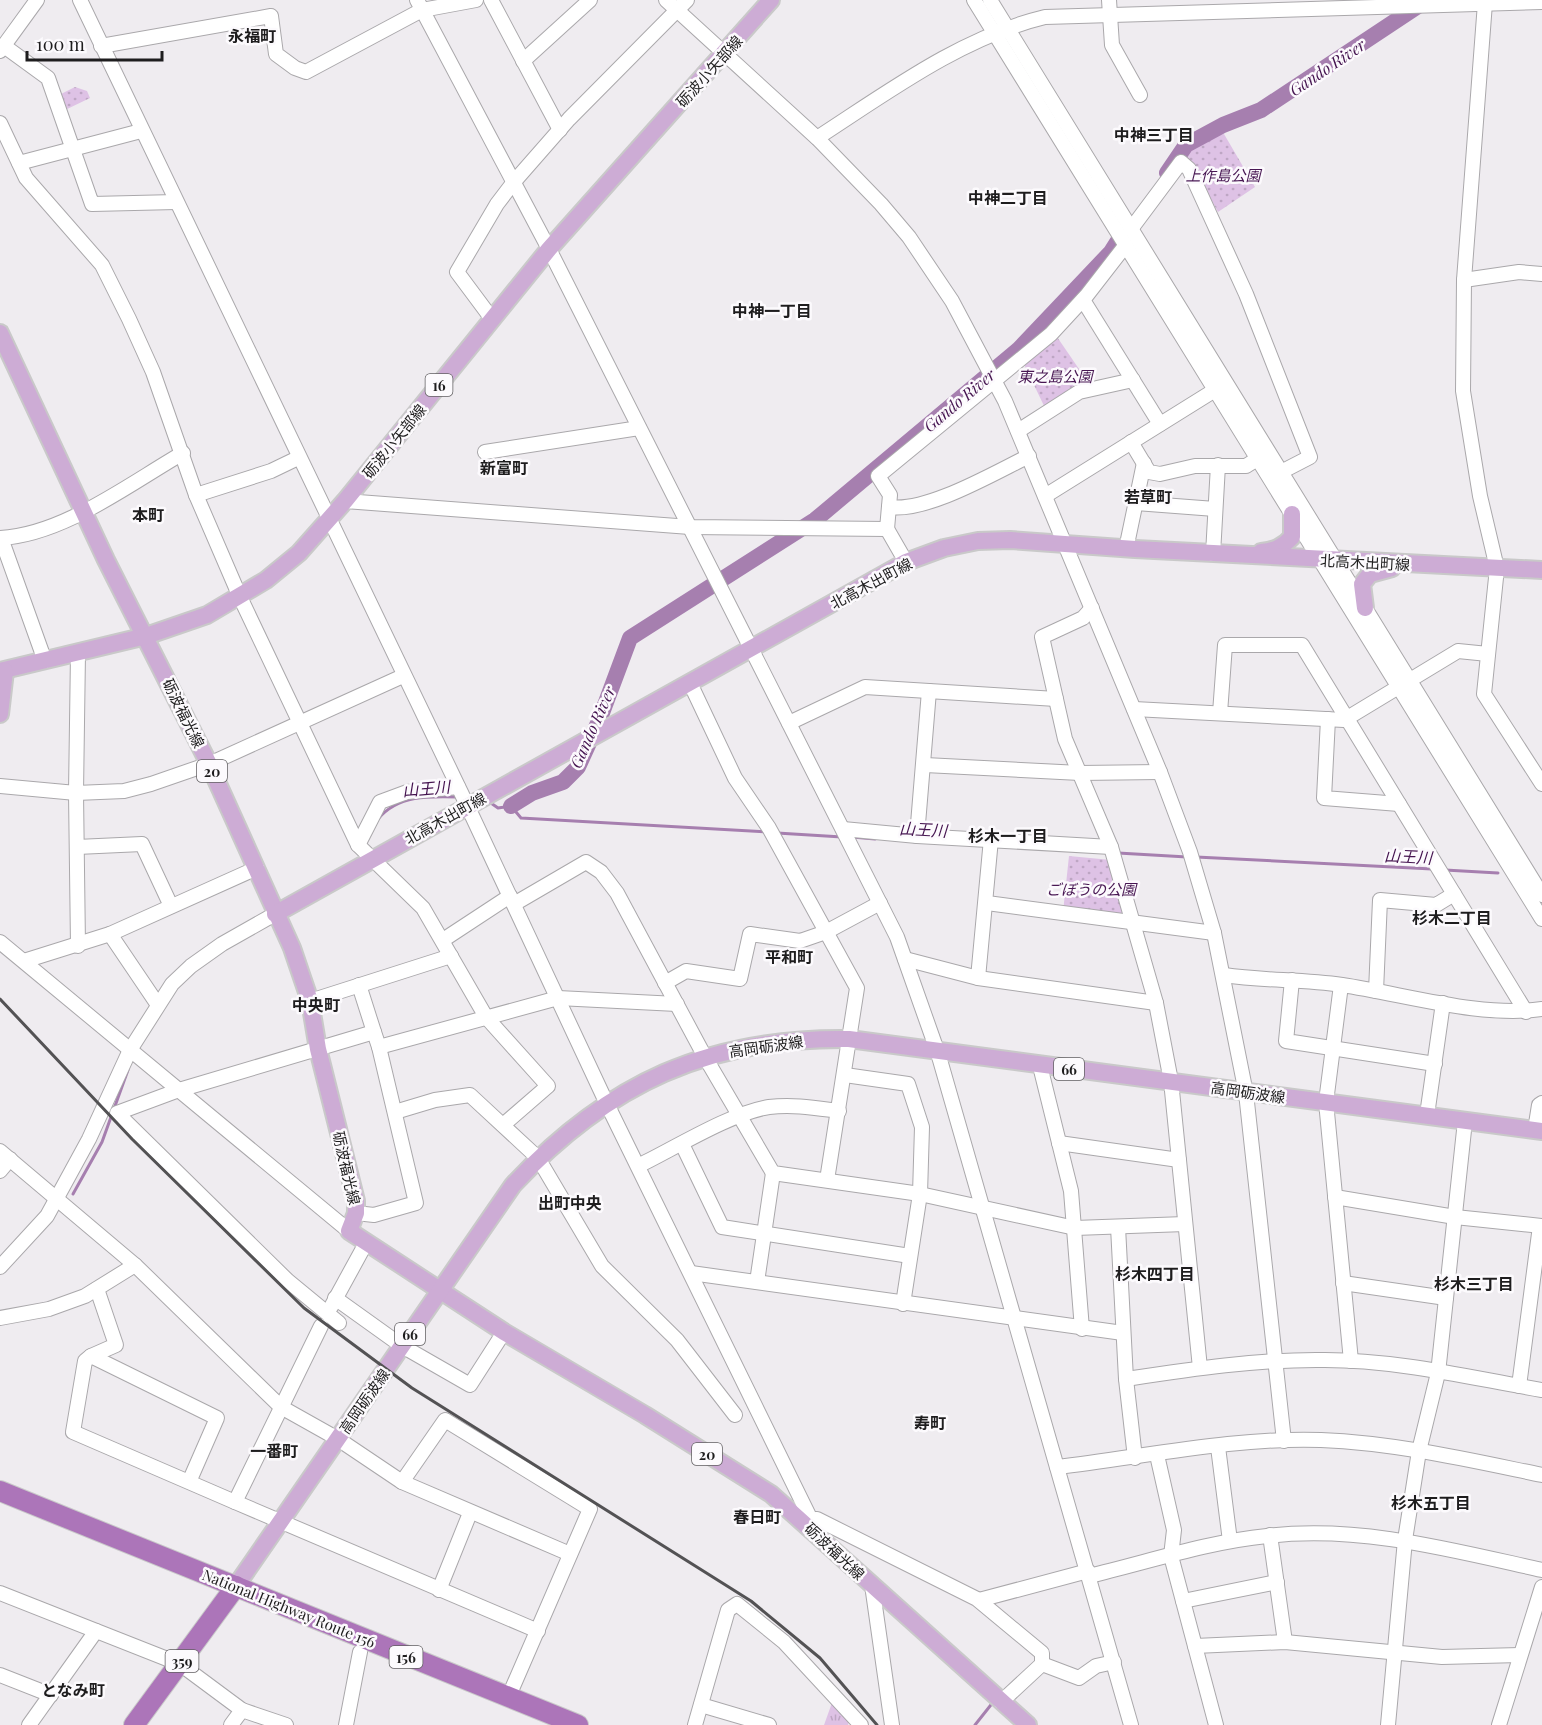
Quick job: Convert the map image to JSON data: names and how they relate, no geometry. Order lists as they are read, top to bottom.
{
  "streets": {
    "highway": ["National Highway Route 156", "156", "359"],
    "main road": [
      "砺波小矢部線",
      "16",
      "北高木出町線",
      "砺波福光線",
      "20",
      "高岡砺波線",
      "66"
    ]
  },
  "crossings": [
    ["砺波小矢部線", "砺波福光線"],
    ["北高木出町線", "砺波福光線"],
    ["砺波福光線", "高岡砺波線"],
    ["高岡砺波線", "National Highway Route 156"],
    ["高岡砺波線", "359"],
    ["National Highway Route 156", "359"]
  ],
  "districts": [
    "永福町",
    "中神三丁目",
    "中神二丁目",
    "中神一丁目",
    "新富町",
    "若草町",
    "本町",
    "杉木一丁目",
    "杉木二丁目",
    "平和町",
    "中央町",
    "出町中央",
    "杉木四丁目",
    "杉木三丁目",
    "寿町",
    "一番町",
    "杉木五丁目",
    "春日町",
    "となみ町"
  ],
  "water": ["Gando River", "山王川"],
  "parks": ["上作島公園", "東之島公園", "ごぼうの公園"],
  "scale_bar": "100 m"
}
